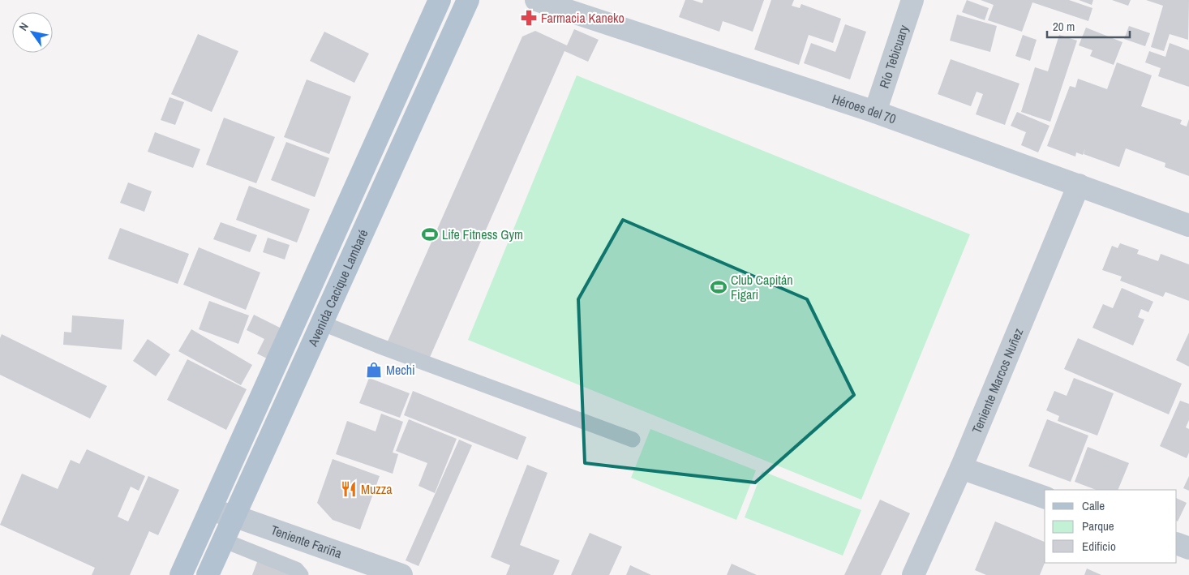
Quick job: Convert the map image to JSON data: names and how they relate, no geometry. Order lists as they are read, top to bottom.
{
  "streets": {
    "main road": ["Avenida Cacique Lambaré"],
    "street": [
      "Río Tebicuary",
      "Héroes del 70",
      "Teniente Marcos Nuñez",
      "Teniente Fariña"
    ]
  },
  "crossings": [
    ["Río Tebicuary", "Héroes del 70"],
    ["Héroes del 70", "Teniente Marcos Nuñez"],
    ["Avenida Cacique Lambaré", "Teniente Fariña"]
  ],
  "places": {
    "pharmacy": ["Farmacia Kaneko"],
    "sports": ["Life Fitness Gym", "Club Capitán Figari"],
    "shop": ["Mechi"],
    "restaurant": ["Muzza"]
  },
  "legend": ["Calle", "Parque", "Edificio"],
  "scale_bar": "20 m",
  "north": "top left"
}
